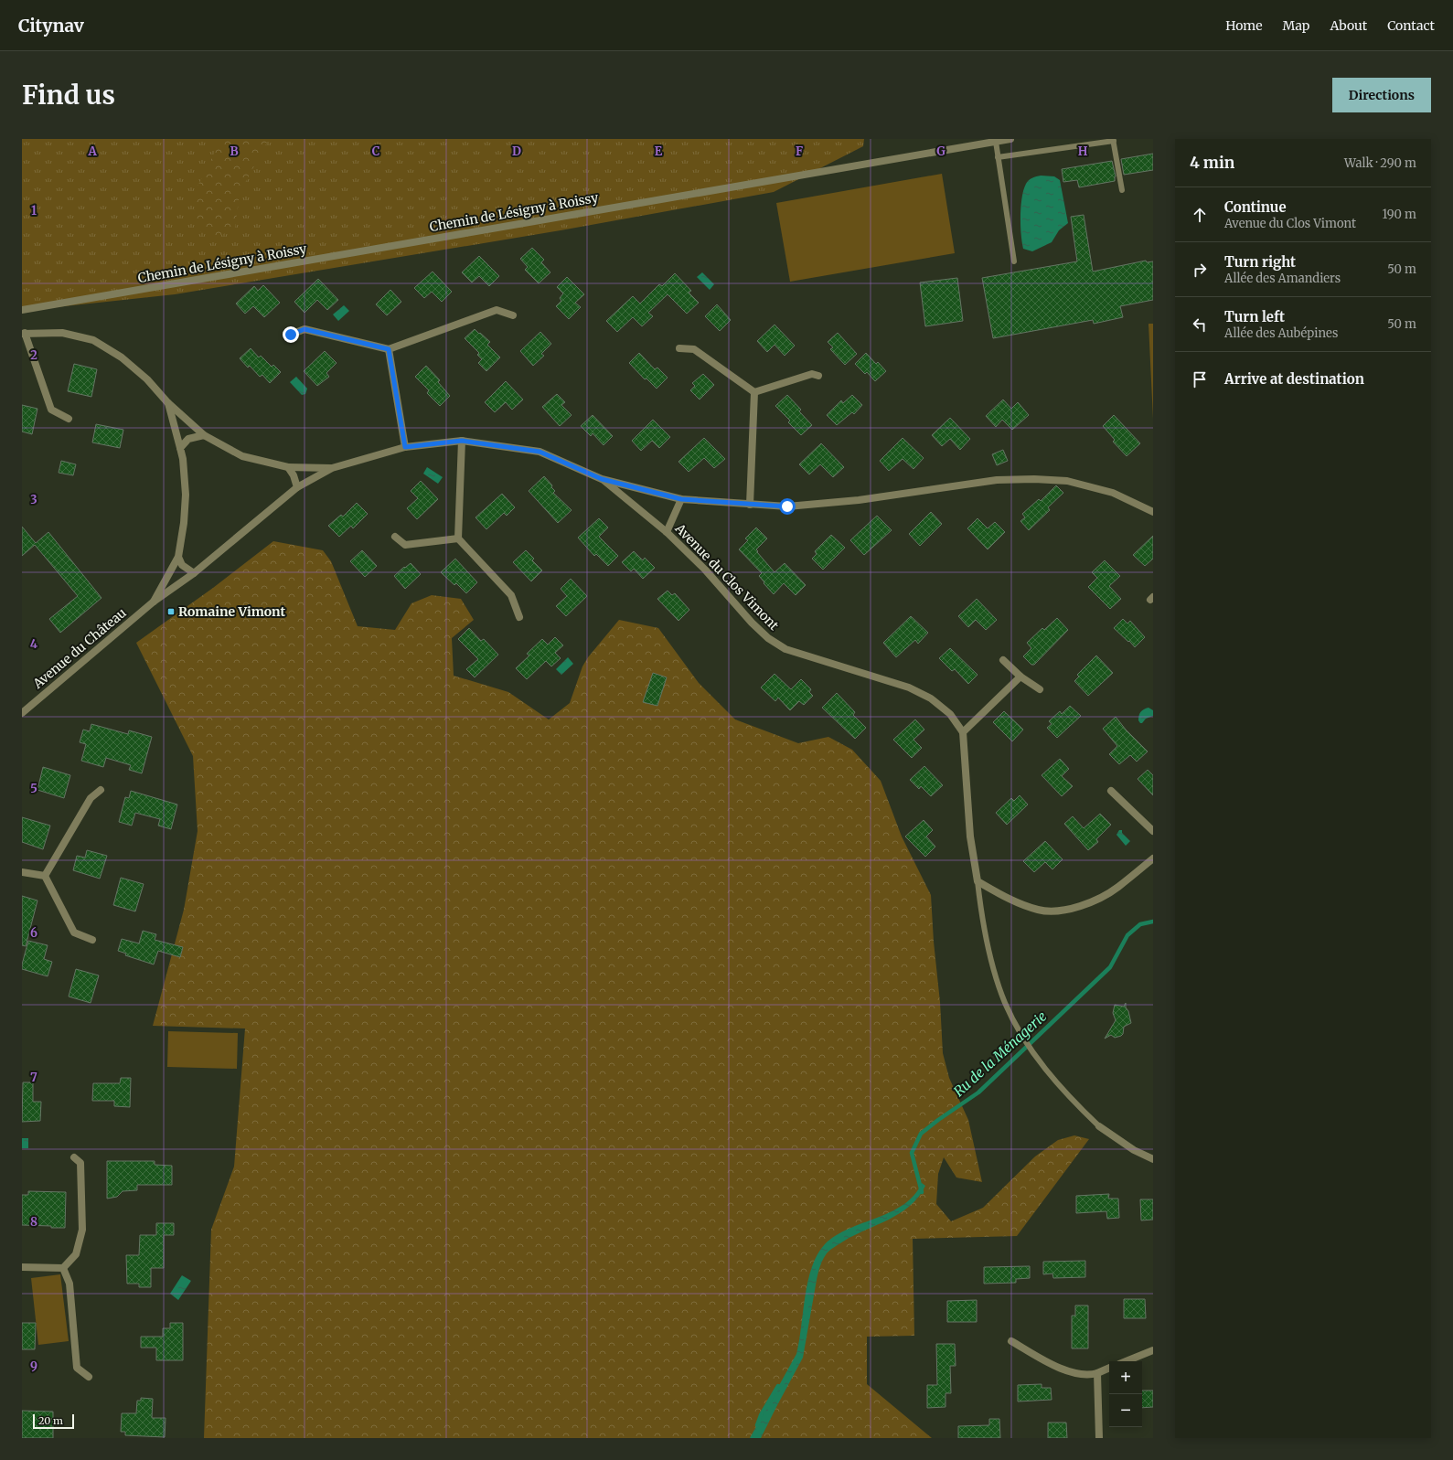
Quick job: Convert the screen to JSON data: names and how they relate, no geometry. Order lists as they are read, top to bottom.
{
  "streets": {
    "street": ["Chemin de Lésigny à Roissy", "Avenue du Clos Vimont", "Avenue du Château"]
  },
  "crossings": [
    ["Avenue du Clos Vimont", "Avenue du Château"]
  ],
  "water": ["Ru de la Ménagerie"],
  "places": {
    "transit": ["Romaine Vimont"]
  },
  "scale_bar": "20 m",
  "page": {
    "header": "Citynav",
    "nav": [
      "Home",
      "Map",
      "About",
      "Contact"
    ],
    "buttons": "Directions",
    "title": "Find us",
    "heading": ["4 min", "Walk · 290 m"],
    "list": [
      ["Continue", "Avenue du Clos Vimont", "190 m"],
      ["Turn right", "Allée des Amandiers", "50 m"],
      ["Turn left", "Allée des Aubépines", "50 m"],
      "Arrive at destination"
    ],
    "map_buttons": ["+", "−"],
    "scale": "20 m"
  },
  "grid": {
    "columns": [
      "A",
      "B",
      "C",
      "D",
      "E",
      "F",
      "G",
      "H"
    ],
    "rows": [
      "1",
      "2",
      "3",
      "4",
      "5",
      "6",
      "7",
      "8",
      "9"
    ]
  }
}
